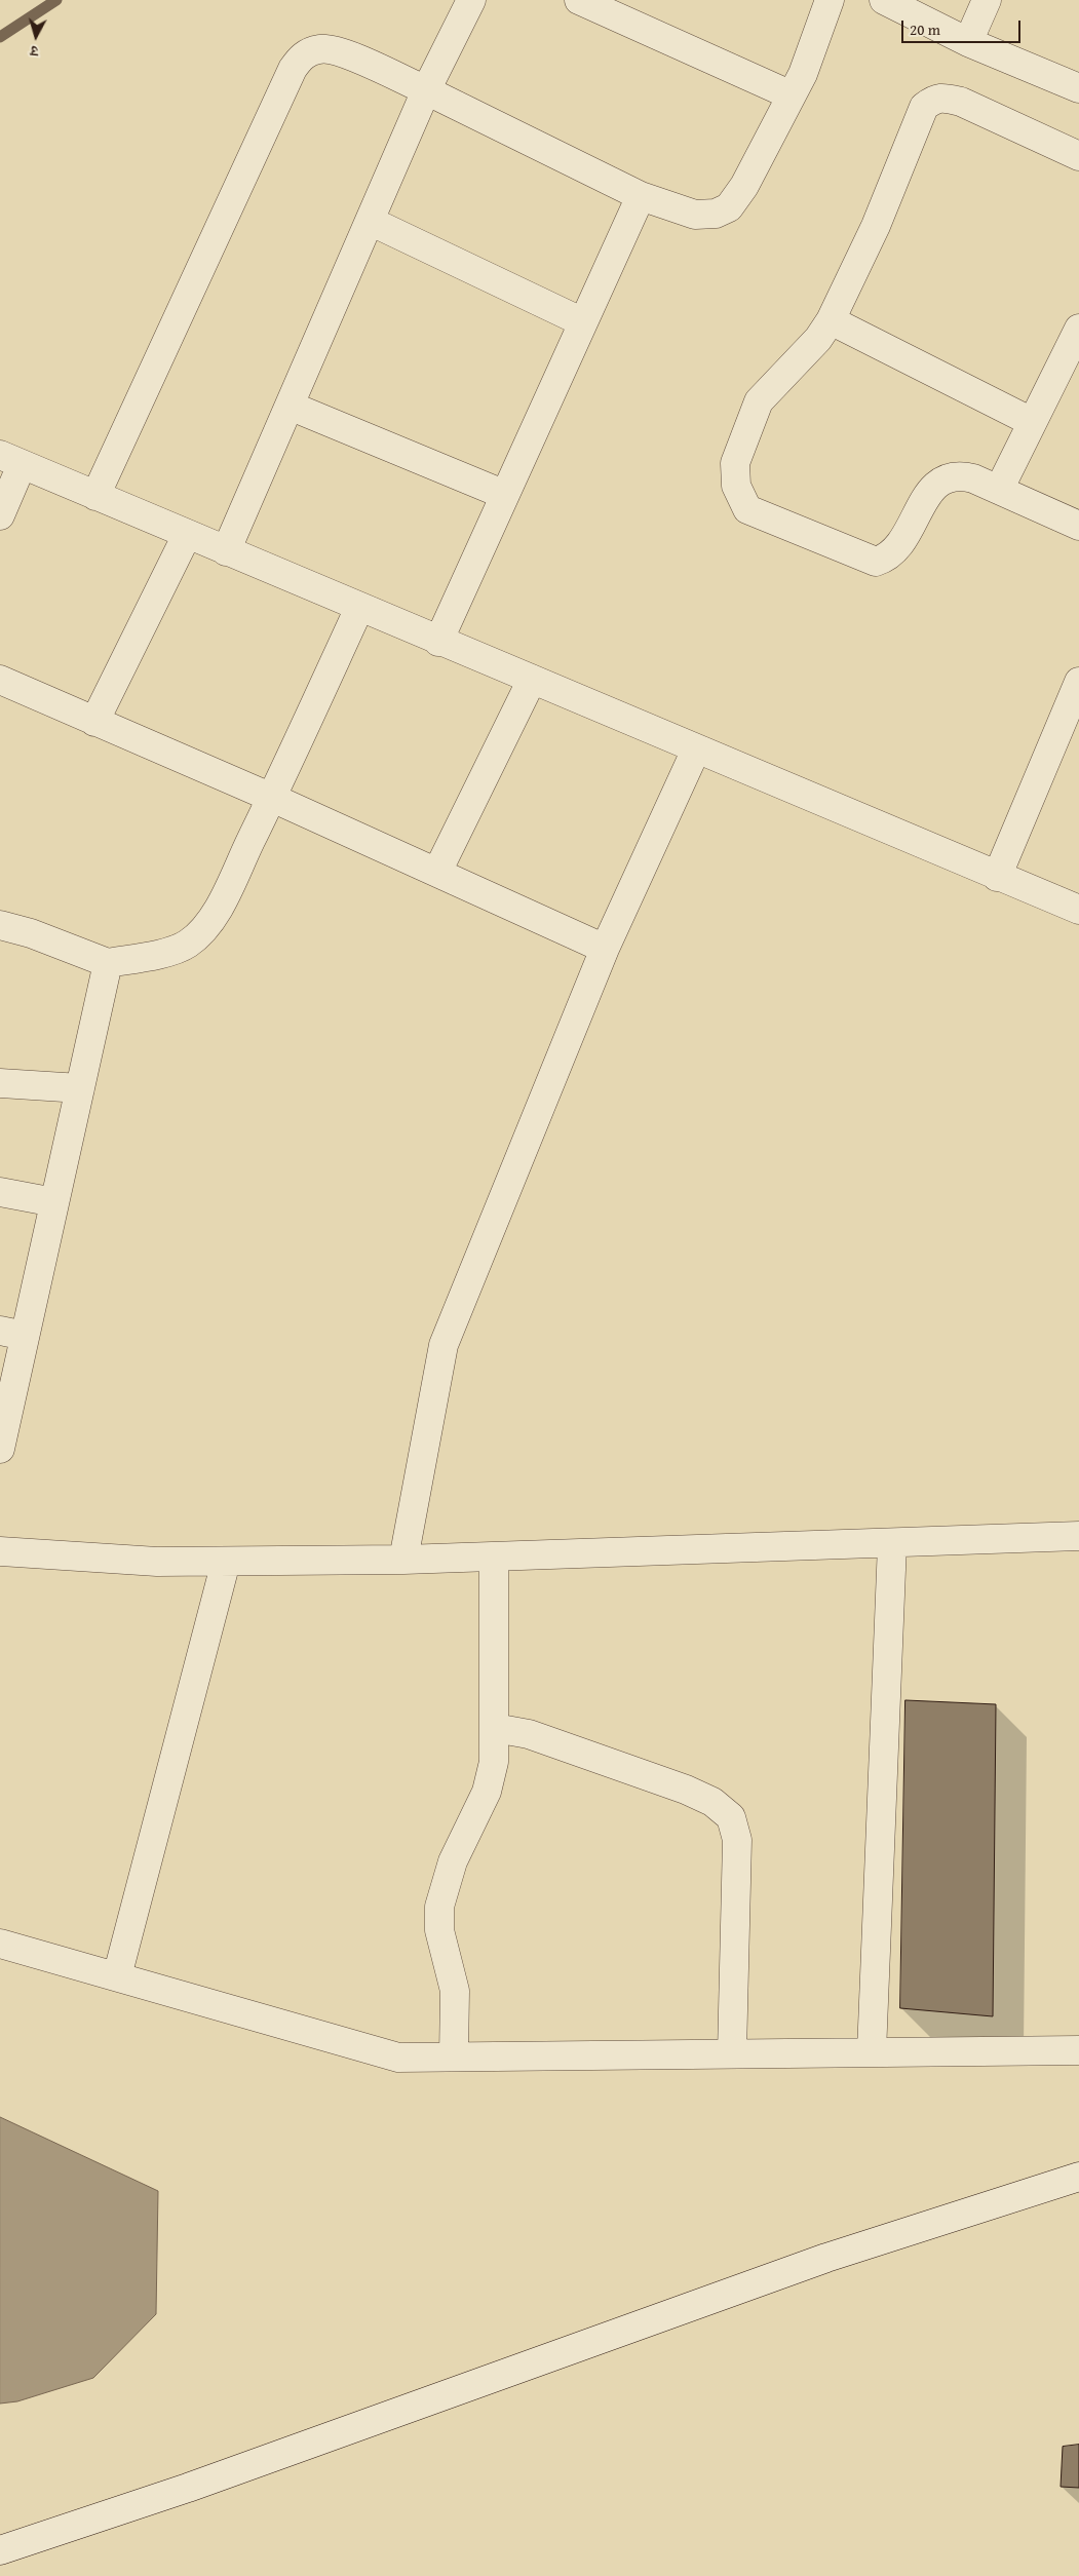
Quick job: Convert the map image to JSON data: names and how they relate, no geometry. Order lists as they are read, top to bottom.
{
  "scale_bar": "20 m",
  "north": "bottom"
}
